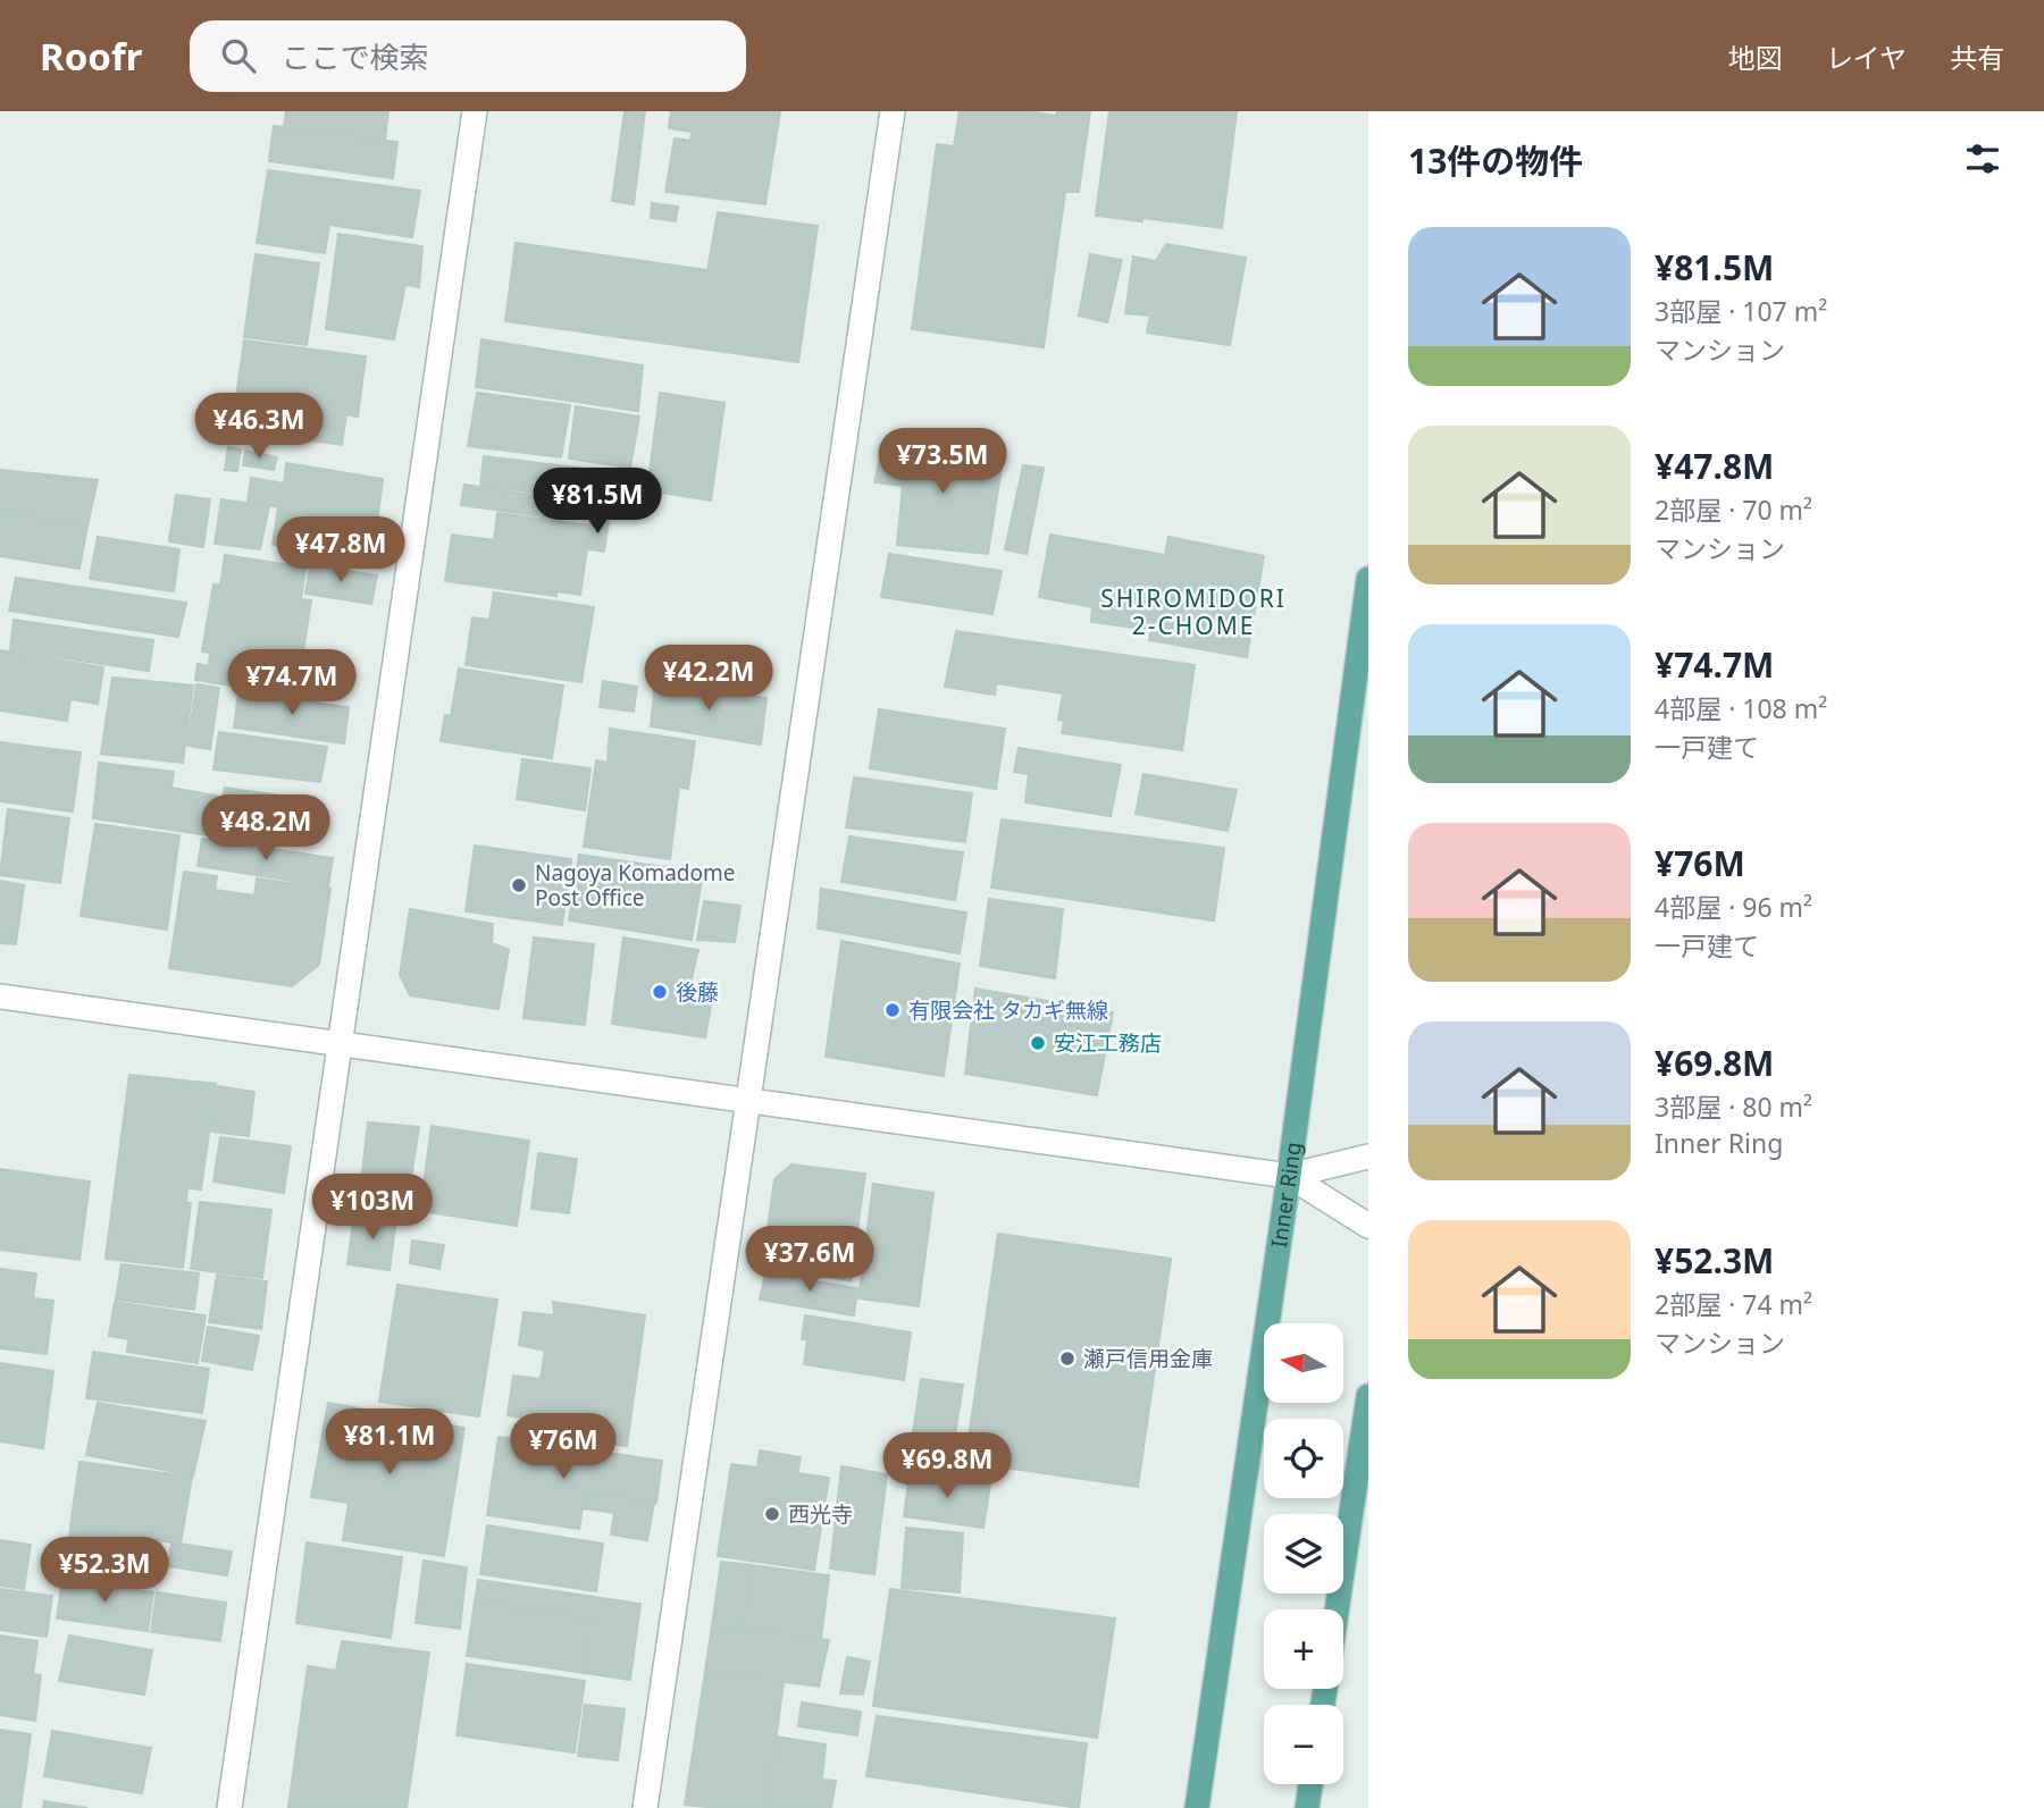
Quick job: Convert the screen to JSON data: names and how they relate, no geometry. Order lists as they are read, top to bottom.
{
  "streets": {
    "main road": ["Inner Ring"]
  },
  "districts": ["SHIROMIDORI 2-CHOME"],
  "places": [
    "Nagoya Komadome Post Office",
    "後藤",
    "有限会社 タカギ無線",
    "安江工務店",
    "瀬戸信用金庫",
    "西光寺"
  ],
  "north": "left",
  "page": {
    "header": "Roofr",
    "search": "ここで検索",
    "nav": ["地図", "レイヤ", "共有"],
    "heading": "13件の物件",
    "list": [
      {
        "name": "¥81.5M",
        "note": "3部屋 · 107 m² · マンション"
      },
      {
        "name": "¥47.8M",
        "note": "2部屋 · 70 m² · マンション"
      },
      {
        "name": "¥74.7M",
        "note": "4部屋 · 108 m² · 一戸建て"
      },
      {
        "name": "¥76M",
        "note": "4部屋 · 96 m² · 一戸建て"
      },
      {
        "name": "¥69.8M",
        "note": "3部屋 · 80 m² · Inner Ring"
      },
      {
        "name": "¥52.3M",
        "note": "2部屋 · 74 m² · マンション"
      }
    ],
    "price": [
      "¥46.3M",
      "¥73.5M",
      "¥81.5M",
      "¥47.8M",
      "¥42.2M",
      "¥74.7M",
      "¥48.2M",
      "¥103M",
      "¥37.6M",
      "¥81.1M",
      "¥76M",
      "¥69.8M",
      "¥52.3M"
    ],
    "map_buttons": ["+", "−"]
  }
}
